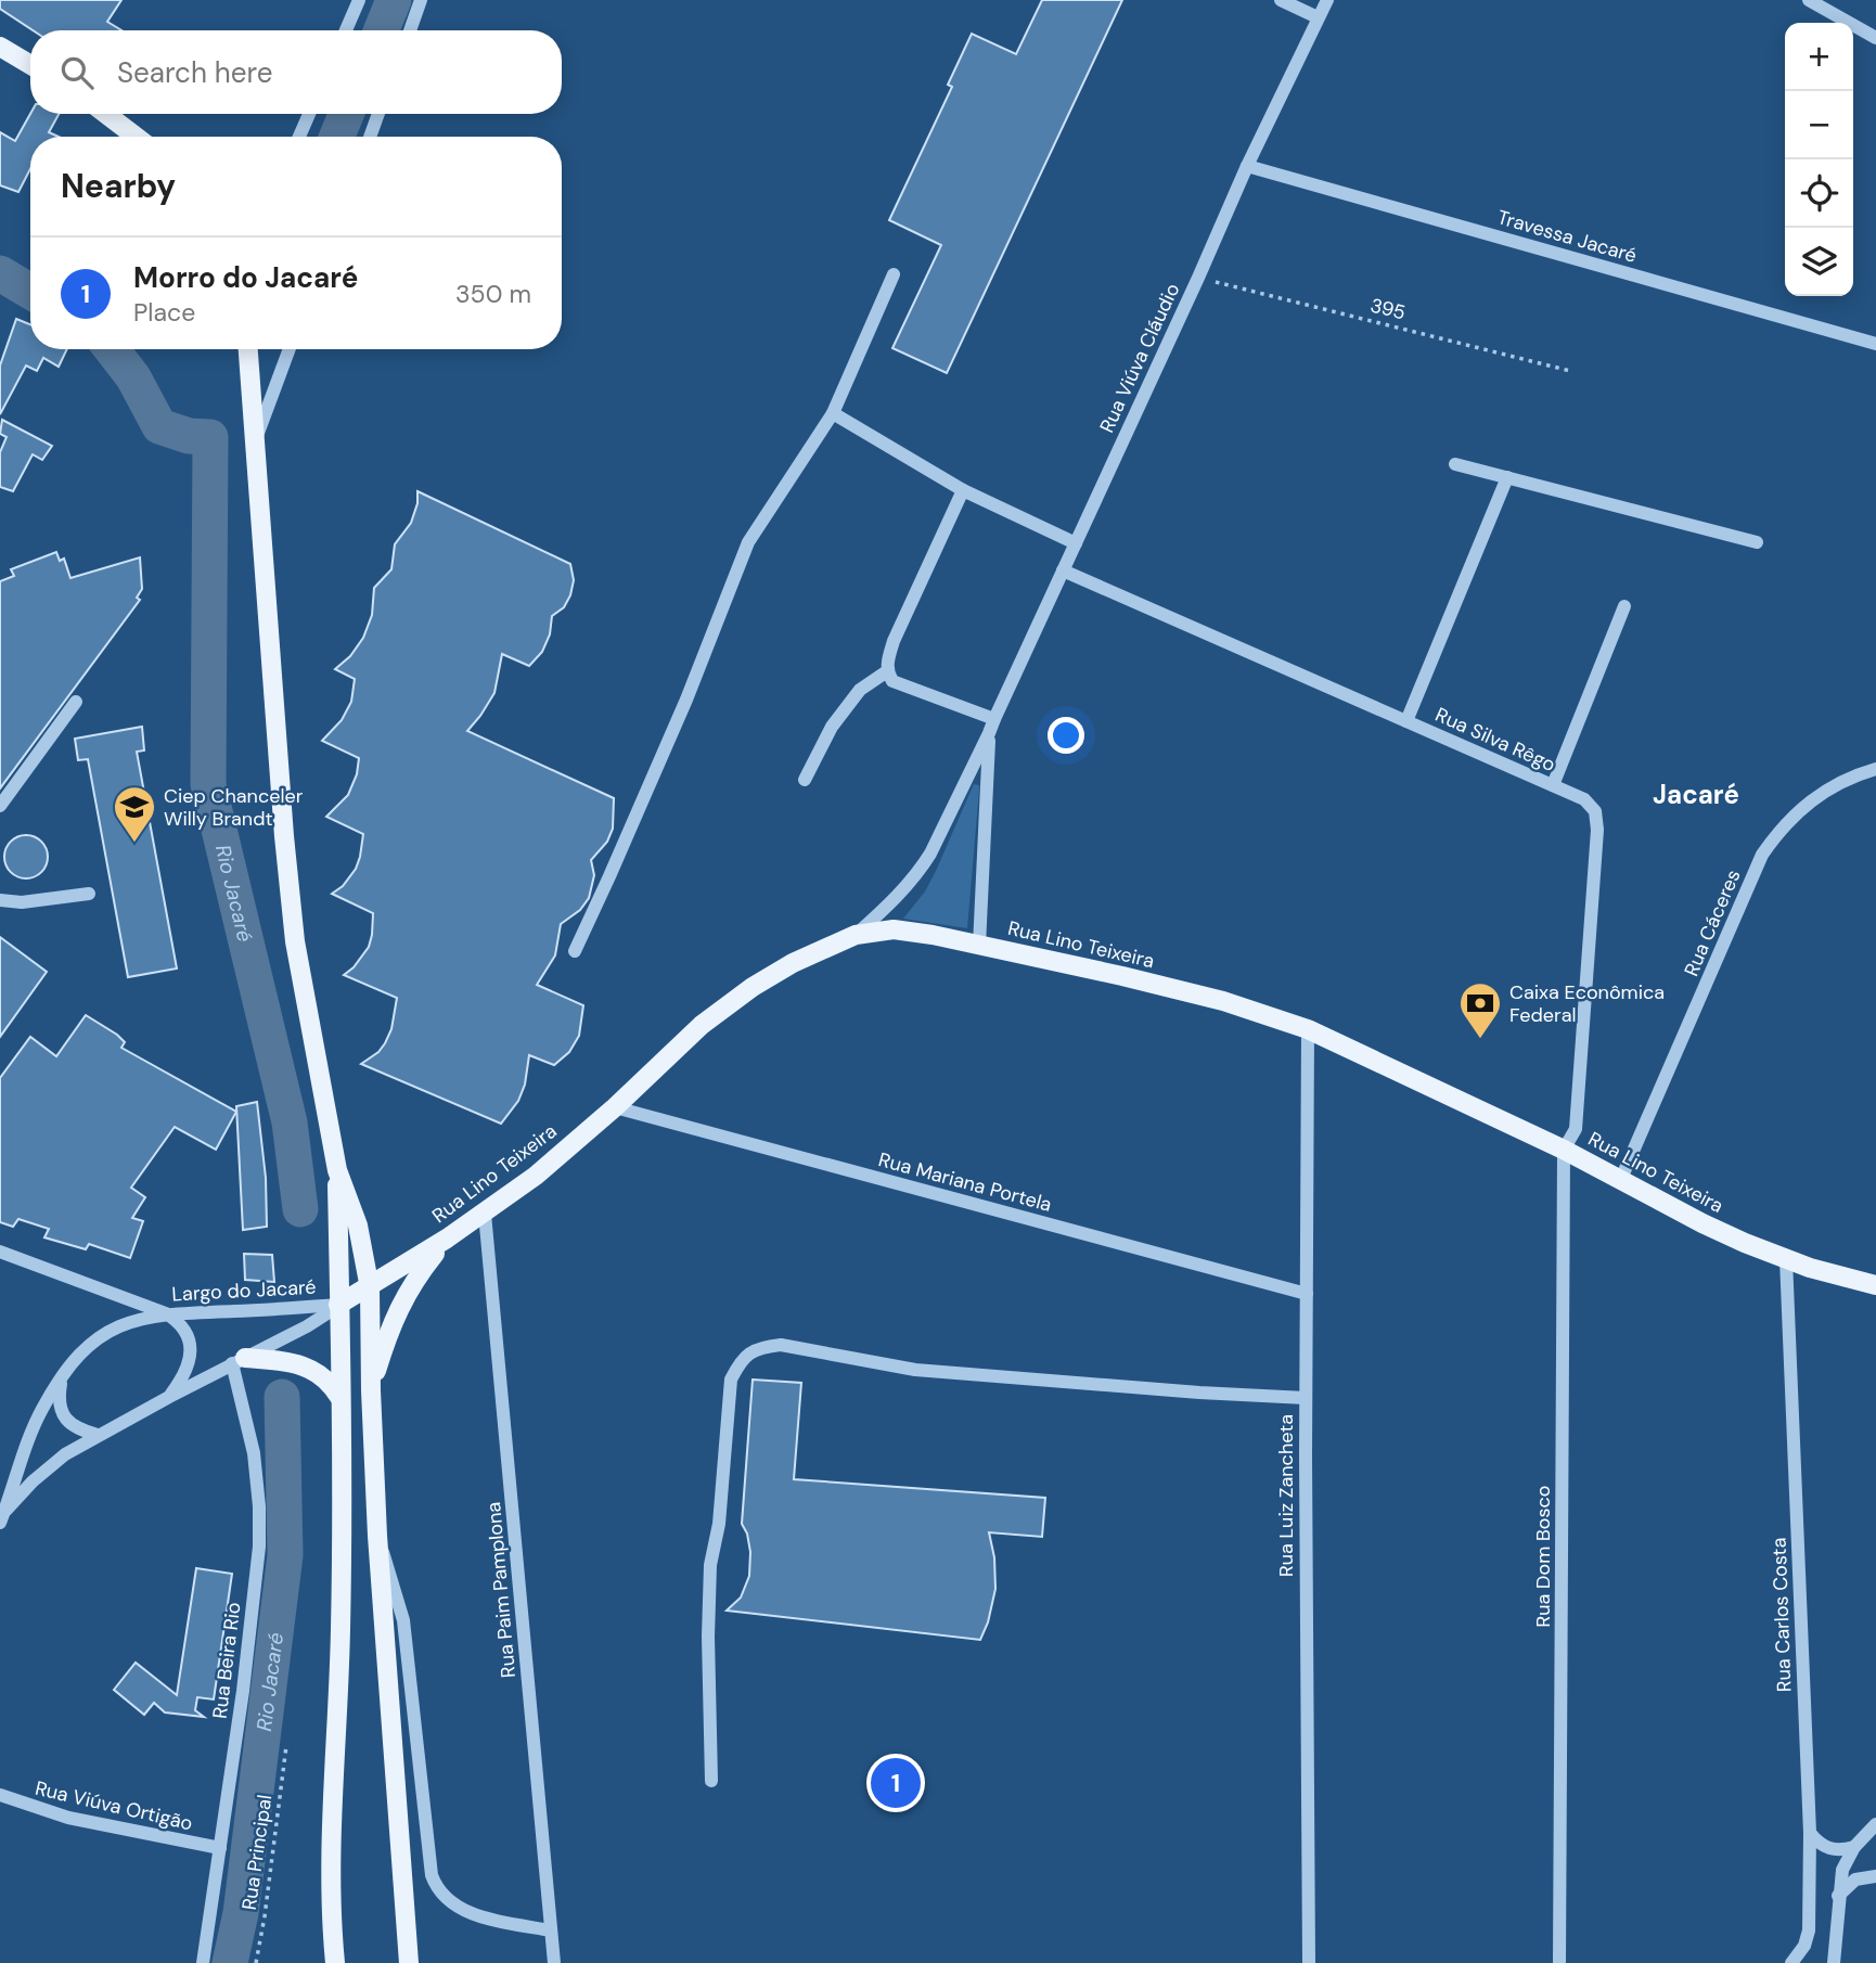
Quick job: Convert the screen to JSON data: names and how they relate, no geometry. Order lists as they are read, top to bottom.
{
  "streets": {
    "main road": ["Rua Lino Teixeira"],
    "street": [
      "Travessa Jacaré",
      "Rua Viúva Cláudio",
      "Rua Silva Rêgo",
      "Rua Cáceres",
      "Rua Mariana Portela",
      "Largo do Jacaré",
      "Rua Luiz Zancheta",
      "Rua Dom Bosco",
      "Rua Paim Pamplona",
      "Rua Carlos Costa",
      "Rua Beira Rio",
      "Rua Viúva Ortigão"
    ],
    "path": ["395", "Rua Principal"]
  },
  "crossings": [
    ["Travessa Jacaré", "Rua Viúva Cláudio"],
    ["395", "Rua Viúva Cláudio"],
    ["Rua Viúva Cláudio", "Rua Silva Rêgo"],
    ["Rua Silva Rêgo", "Rua Lino Teixeira"],
    ["Rua Silva Rêgo", "Rua Dom Bosco"],
    ["Rua Cáceres", "Rua Lino Teixeira"],
    ["Rua Lino Teixeira", "Rua Mariana Portela"],
    ["Rua Lino Teixeira", "Largo do Jacaré"],
    ["Rua Lino Teixeira", "Rua Luiz Zancheta"],
    ["Rua Lino Teixeira", "Rua Dom Bosco"],
    ["Rua Lino Teixeira", "Rua Paim Pamplona"],
    ["Rua Lino Teixeira", "Rua Carlos Costa"],
    ["Rua Mariana Portela", "Rua Luiz Zancheta"],
    ["Largo do Jacaré", "Rua Beira Rio"],
    ["Rua Beira Rio", "Rua Viúva Ortigão"]
  ],
  "districts": ["Jacaré"],
  "water": ["Rio Jacaré"],
  "places": {
    "school or university": ["Ciep Chanceler Willy Brandt"],
    "bank": ["Caixa Econômica Federal"]
  },
  "page": {
    "map_buttons": ["+", "−"],
    "search": "Search here",
    "heading": "Nearby",
    "list": [
      {
        "mark": "1",
        "name": "Morro do Jacaré",
        "note": "Place",
        "value": "350 m"
      }
    ],
    "pins": "1"
  }
}
